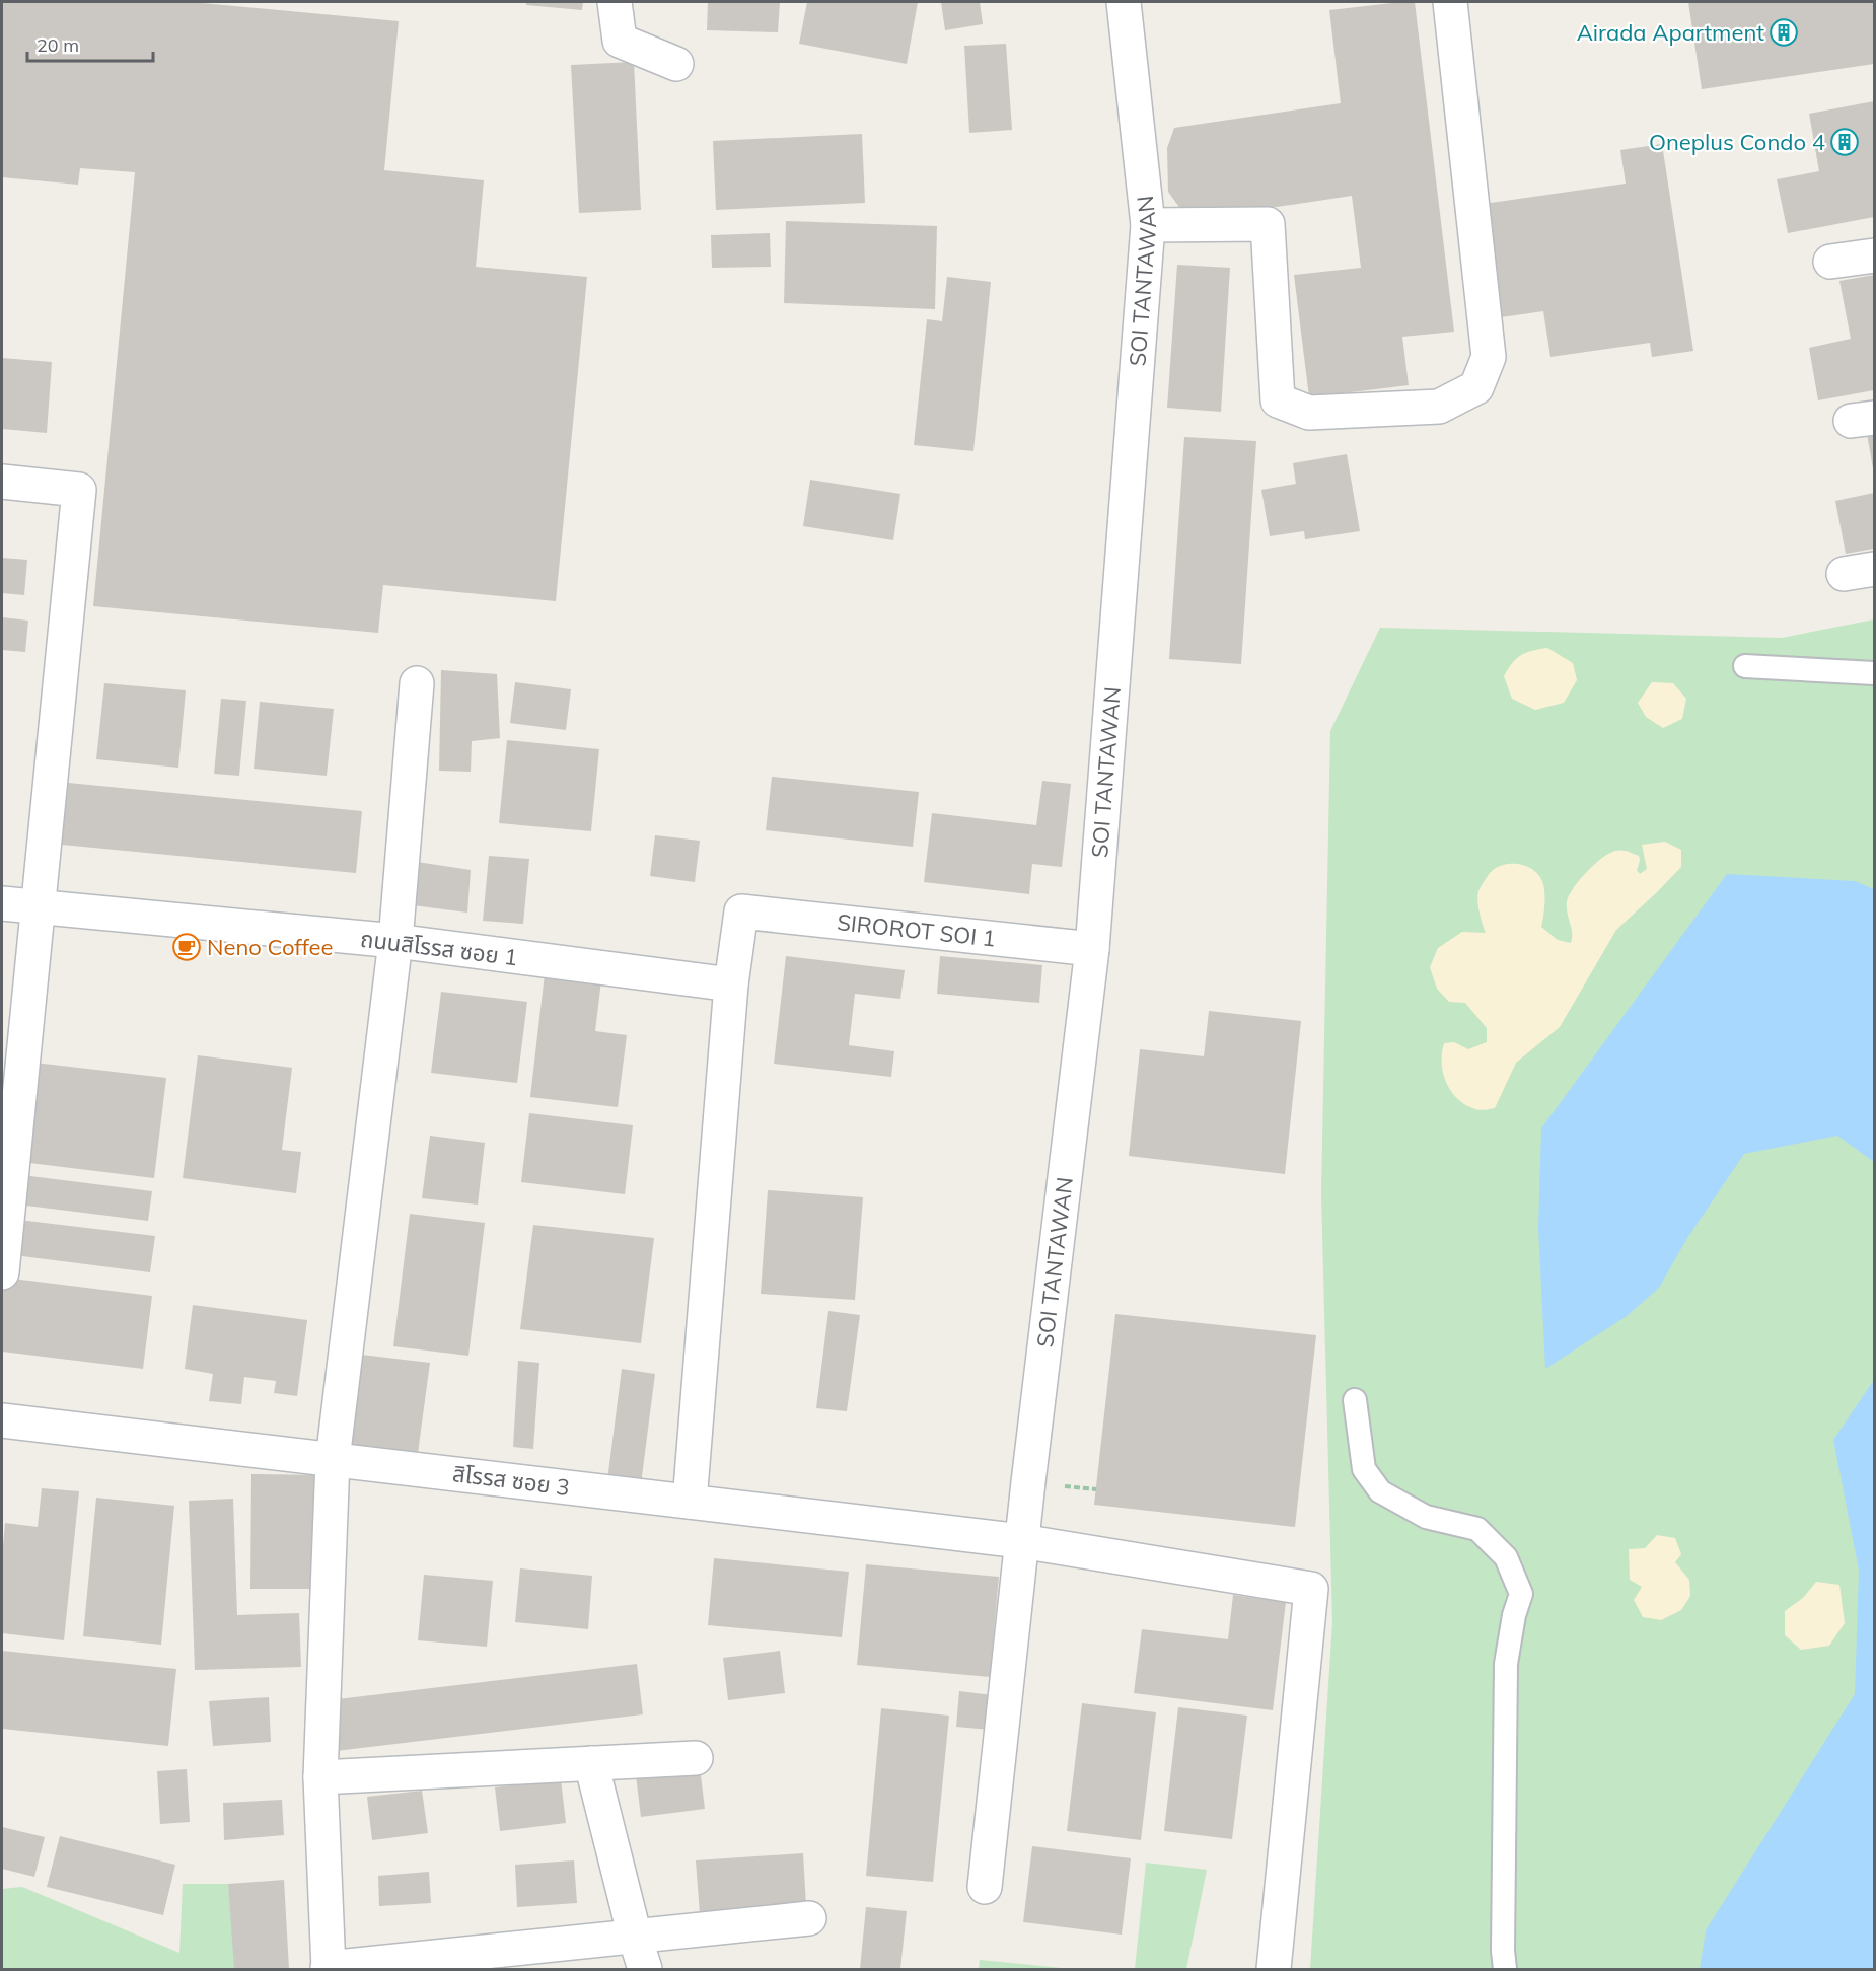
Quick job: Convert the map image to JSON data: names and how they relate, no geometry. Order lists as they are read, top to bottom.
{
  "streets": {
    "street": [
      "SOI TANTAWAN",
      "SIROROT SOI 1",
      "ถนนสิโรรส ซอย 1",
      "สิโรรส ซอย 3"
    ]
  },
  "crossings": [
    ["SOI TANTAWAN", "SIROROT SOI 1"],
    ["SOI TANTAWAN", "สิโรรส ซอย 3"],
    ["SIROROT SOI 1", "ถนนสิโรรส ซอย 1"]
  ],
  "places": {
    "building": ["Airada Apartment", "Oneplus Condo 4"],
    "cafe": ["Neno Coffee"]
  },
  "scale_bar": "20 m"
}
